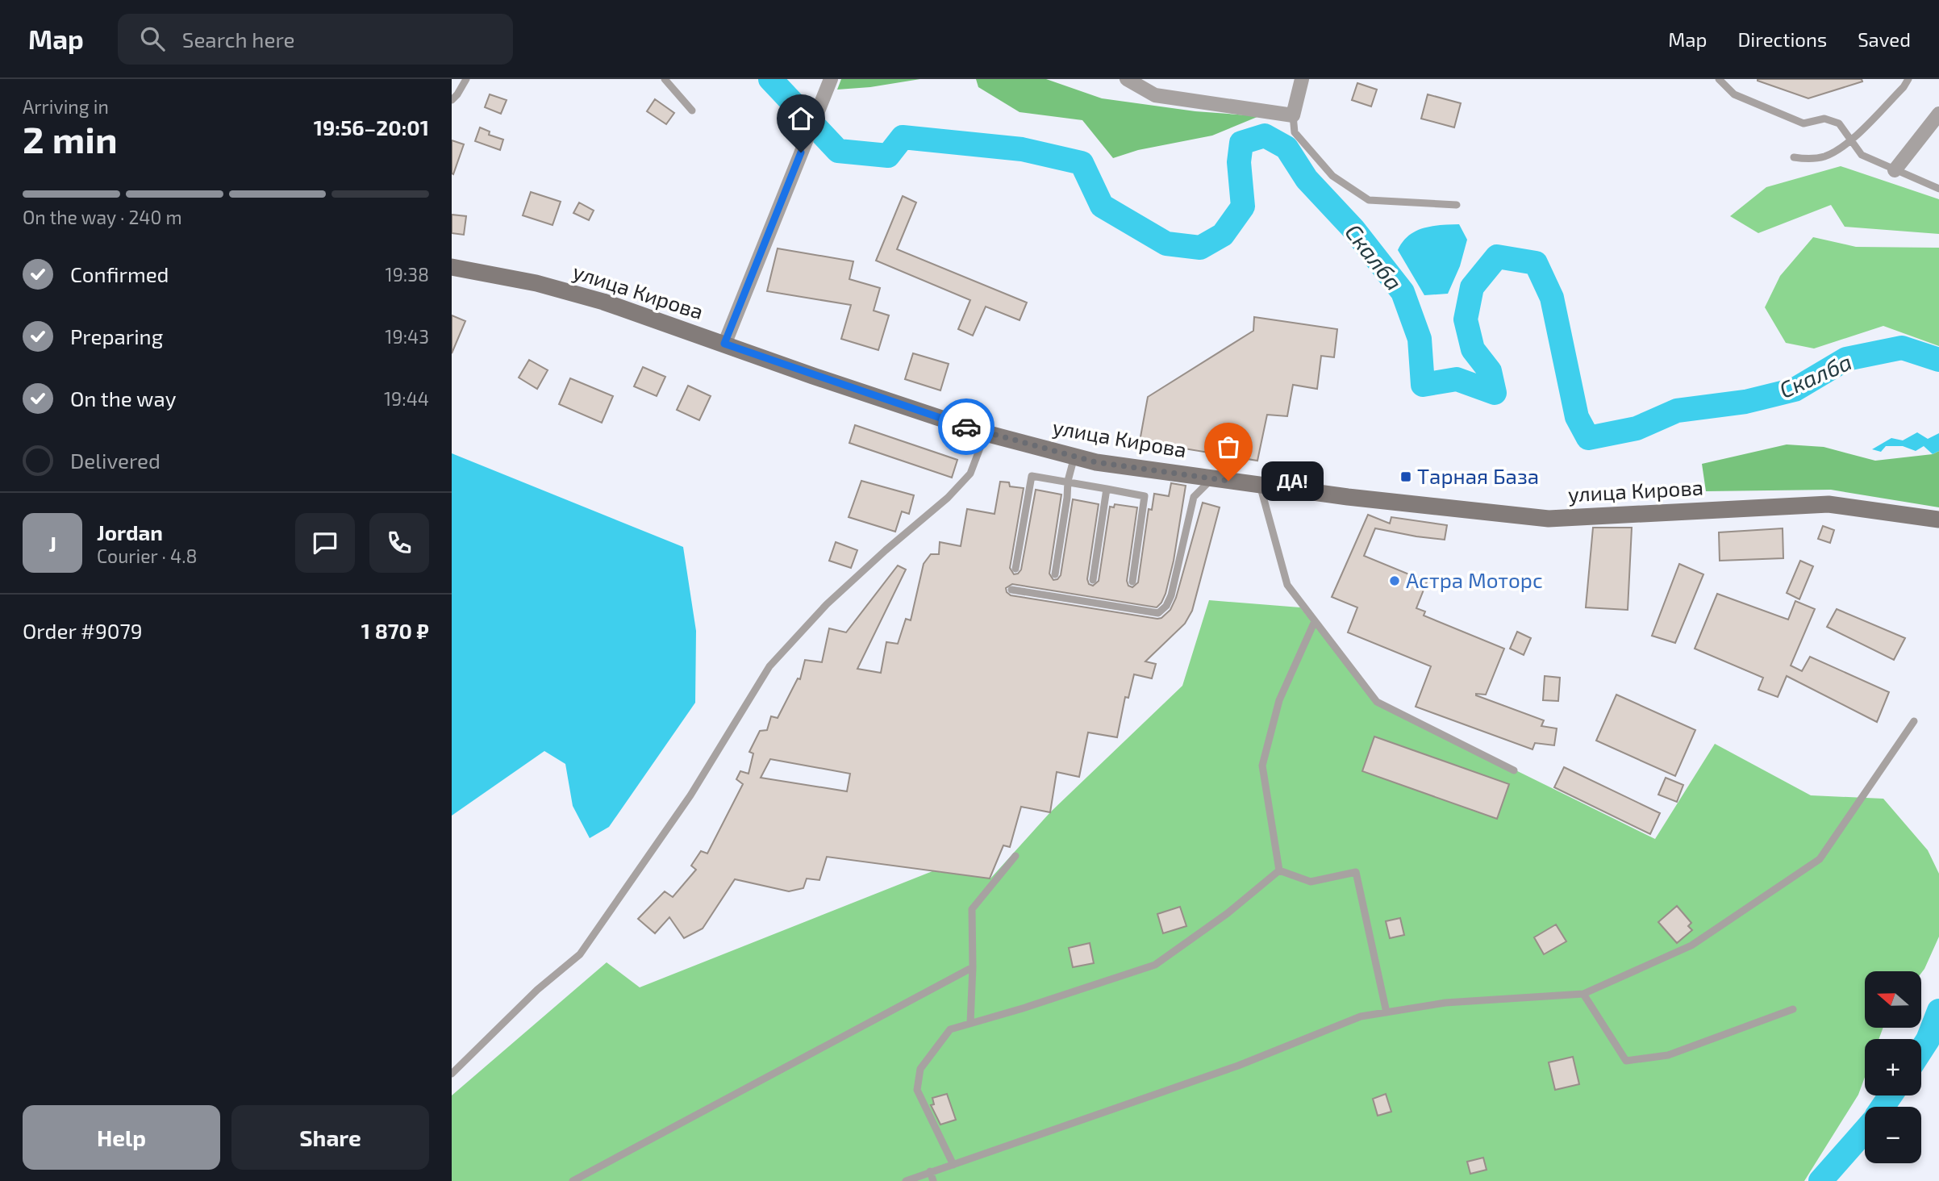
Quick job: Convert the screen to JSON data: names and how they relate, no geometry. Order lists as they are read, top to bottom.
{
  "streets": {
    "street": ["улица Кирова"]
  },
  "water": ["Скалба"],
  "places": {
    "transit": ["Тарная База"],
    "other": ["ДА!", "Астра Моторс"]
  },
  "north": "left",
  "page": {
    "header": "Map",
    "search": "Search here",
    "nav": ["Map", "Directions", "Saved"],
    "heading": ["2 min", "Arriving in", "19:56–20:01"],
    "panel": [
      "Jordan",
      "Courier · 4.8",
      "Order #9079",
      "1 870 ₽"
    ],
    "bar": "On the way · 240 m",
    "list": [
      ["Confirmed", "19:38"],
      ["Preparing", "19:43"],
      ["On the way", "19:44"],
      "Delivered"
    ],
    "bubble": "ДА!",
    "round": "J",
    "map_buttons": ["+", "−"],
    "buttons": ["Help", "Share"]
  }
}
